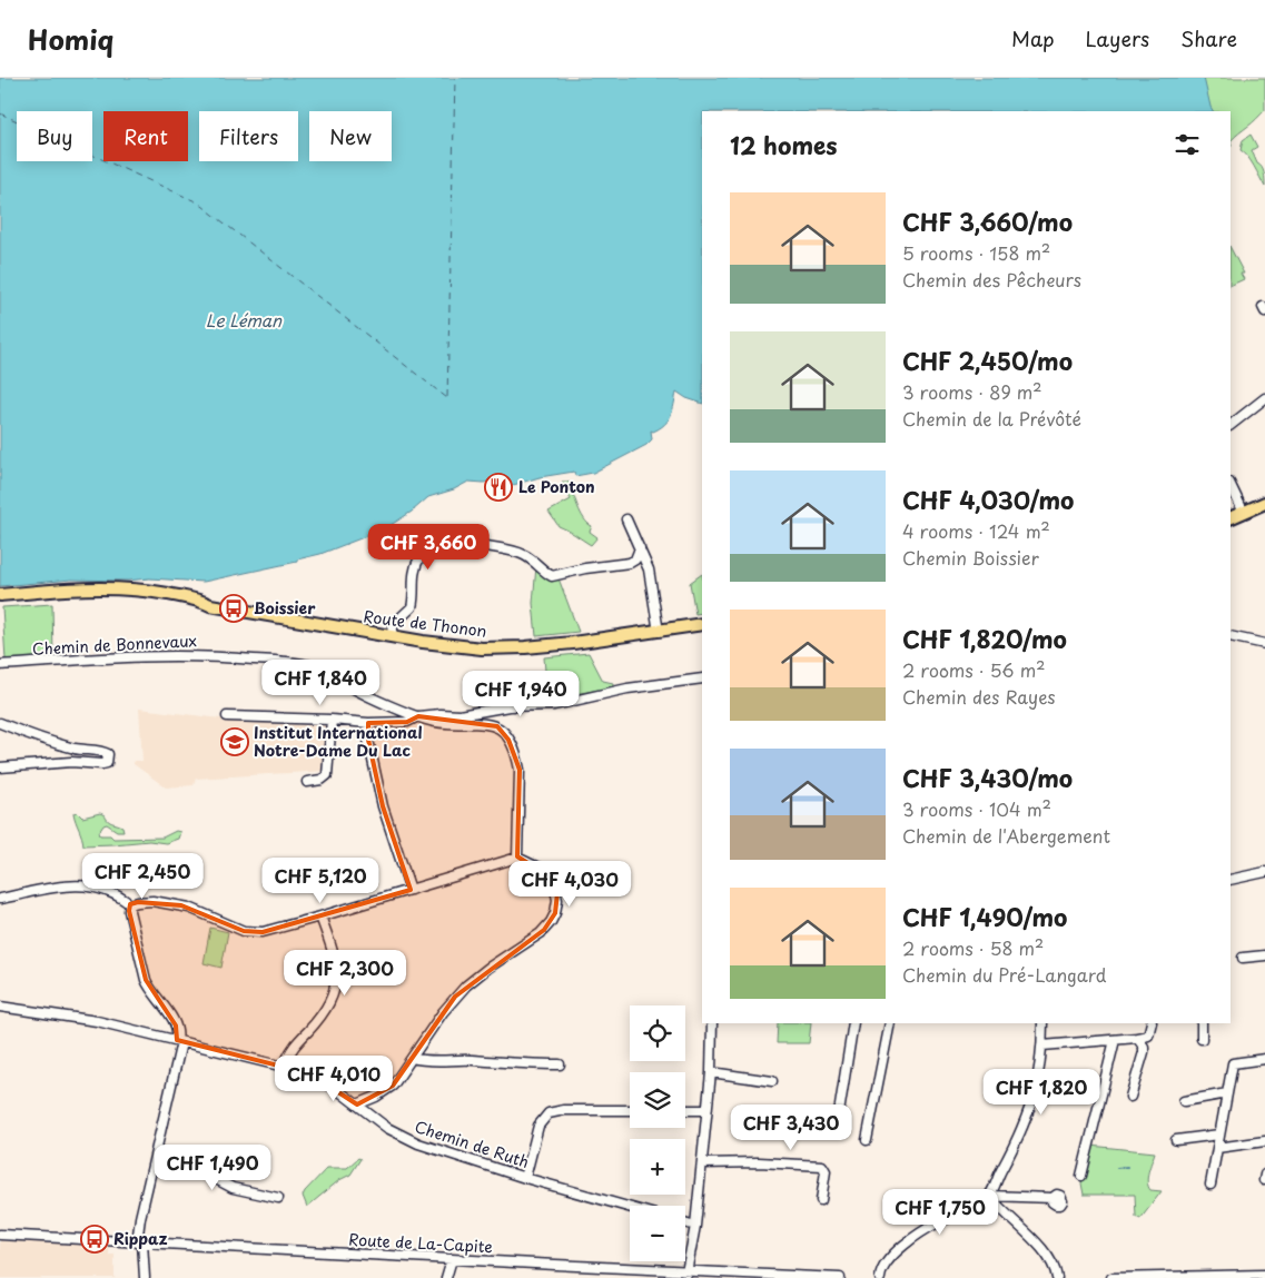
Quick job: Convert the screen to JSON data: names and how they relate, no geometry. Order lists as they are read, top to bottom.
{
  "streets": {
    "main road": ["Route de Thonon"],
    "street": ["Chemin de Bonnevaux", "Chemin de Ruth", "Route de La-Capite"]
  },
  "water": ["Le Léman"],
  "places": {
    "restaurant": ["Le Ponton"],
    "bus stop": ["Boissier", "Rippaz"],
    "school or university": ["Institut International Notre-Dame Du Lac"]
  },
  "page": {
    "header": "Homiq",
    "nav": ["Map", "Layers", "Share"],
    "chip": [
      "Buy",
      "Rent",
      "Filters",
      "New"
    ],
    "heading": "12 homes",
    "list": [
      {
        "name": "CHF 3,660/mo",
        "note": "5 rooms · 158 m² · Chemin des Pêcheurs"
      },
      {
        "name": "CHF 2,450/mo",
        "note": "3 rooms · 89 m² · Chemin de la Prévôté"
      },
      {
        "name": "CHF 4,030/mo",
        "note": "4 rooms · 124 m² · Chemin Boissier"
      },
      {
        "name": "CHF 1,820/mo",
        "note": "2 rooms · 56 m² · Chemin des Rayes"
      },
      {
        "name": "CHF 3,430/mo",
        "note": "3 rooms · 104 m² · Chemin de l'Abergement"
      },
      {
        "name": "CHF 1,490/mo",
        "note": "2 rooms · 58 m² · Chemin du Pré-Langard"
      }
    ],
    "price": [
      "CHF 3,660",
      "CHF 1,840",
      "CHF 1,940",
      "CHF 2,450",
      "CHF 5,120",
      "CHF 4,030",
      "CHF 2,300",
      "CHF 4,010",
      "CHF 1,820",
      "CHF 3,430",
      "CHF 1,490",
      "CHF 1,750"
    ],
    "map_buttons": ["+", "−"]
  }
}
